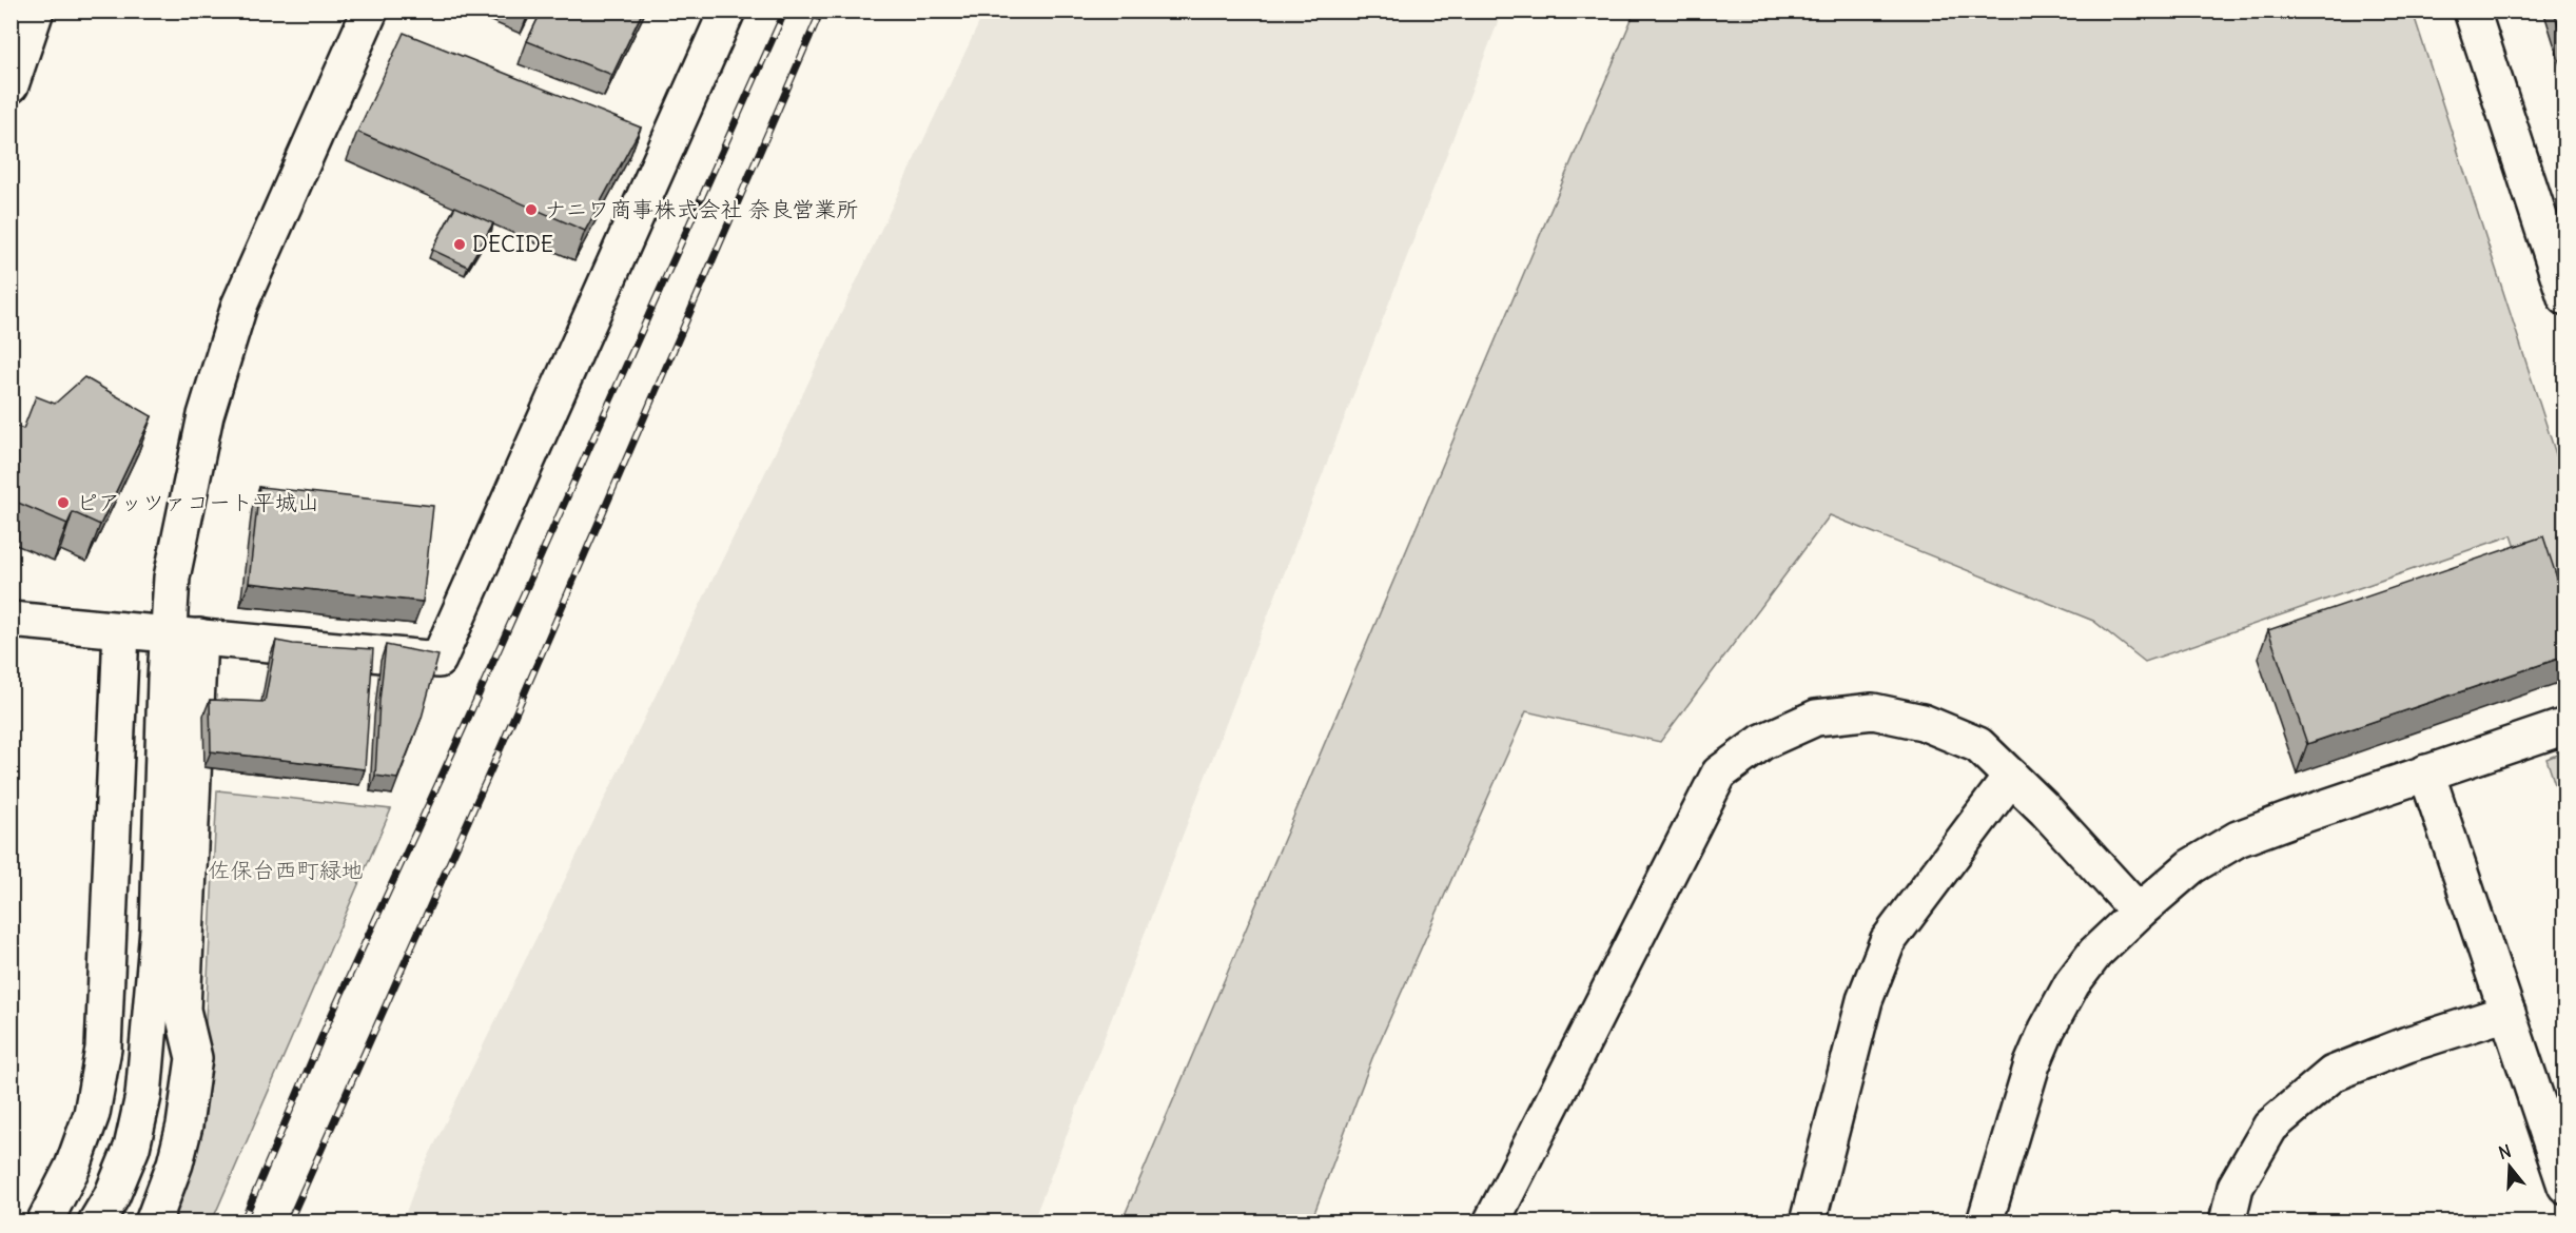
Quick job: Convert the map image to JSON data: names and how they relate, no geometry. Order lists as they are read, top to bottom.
{
  "parks": ["佐保台西町緑地"],
  "places": ["ナニワ商事株式会社 奈良営業所", "DECIDE", "ピアッツァコート平城山"],
  "north": "top"
}
